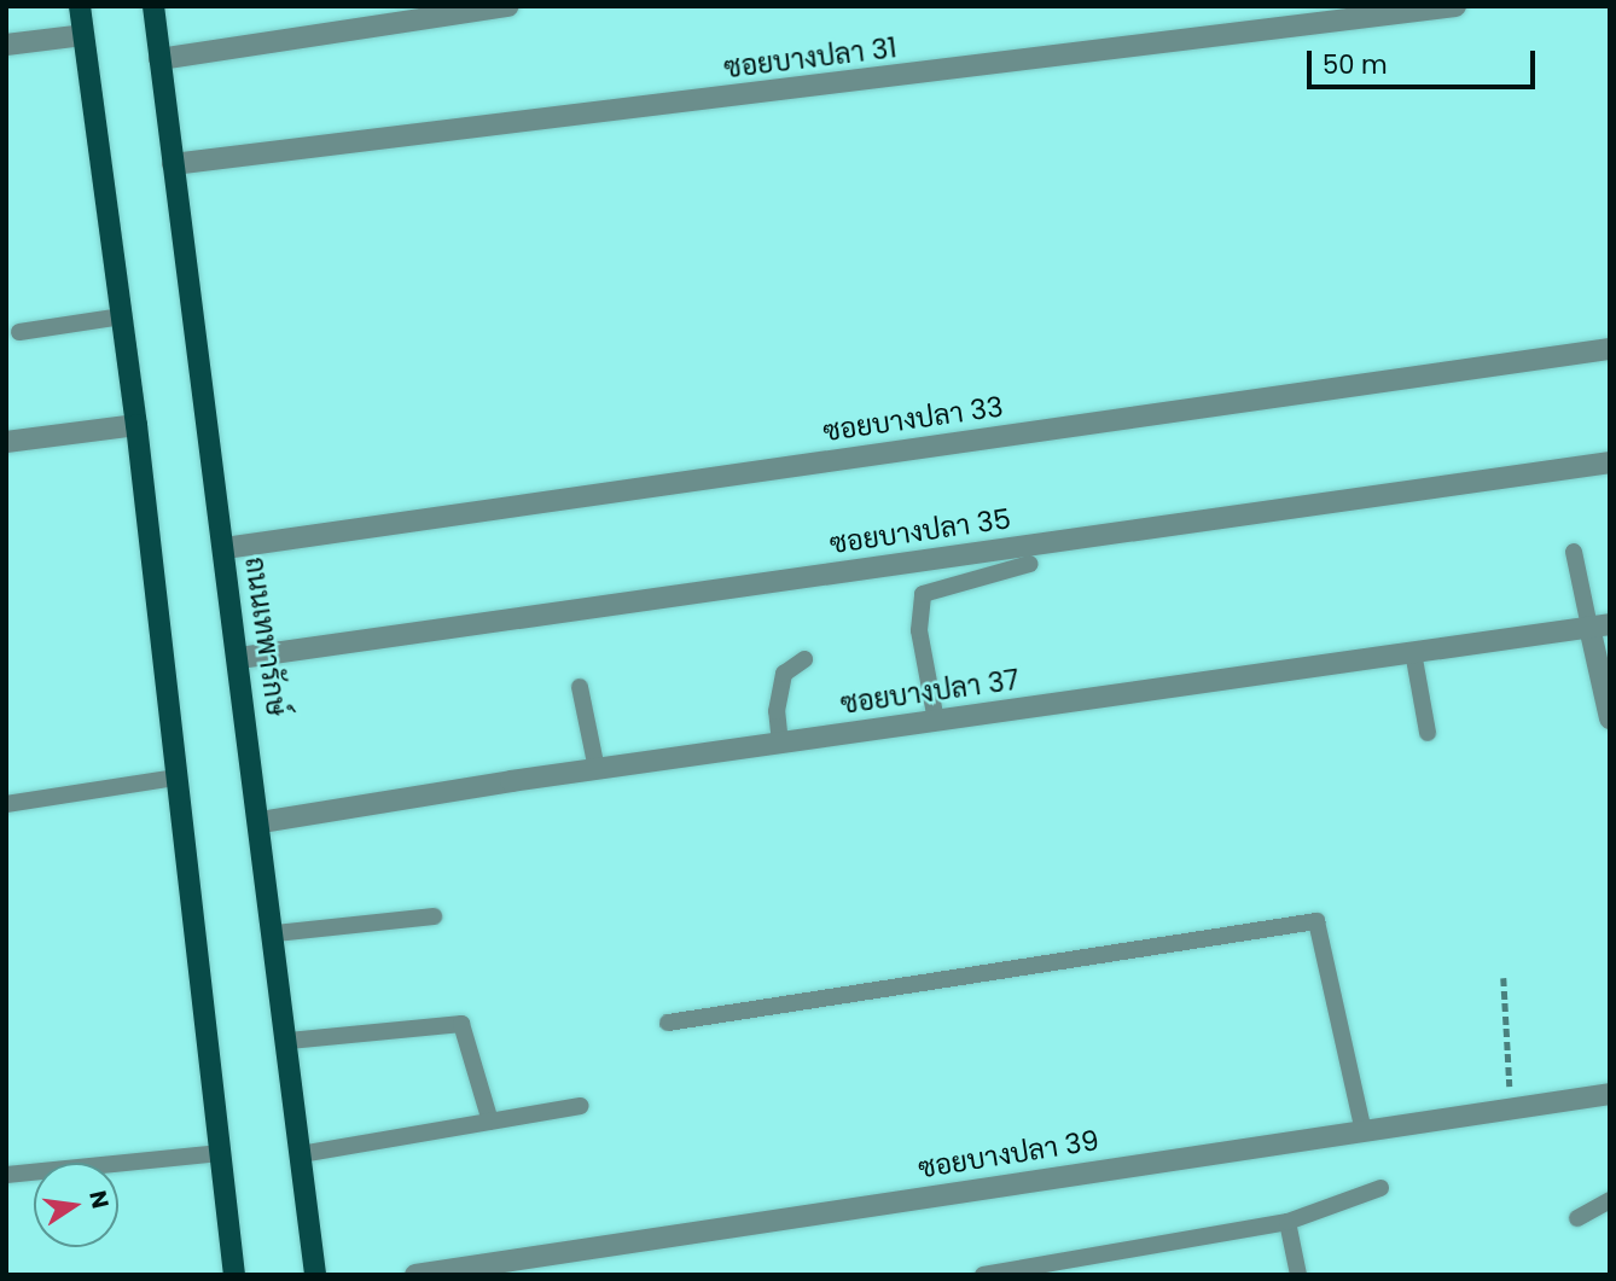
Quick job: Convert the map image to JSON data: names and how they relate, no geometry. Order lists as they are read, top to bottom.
{
  "streets": {
    "main road": ["ถนนเทพารักษ์"],
    "street": [
      "ซอยบางปลา 31",
      "ซอยบางปลา 33",
      "ซอยบางปลา 35",
      "ซอยบางปลา 37",
      "ซอยบางปลา 39"
    ]
  },
  "crossings": [
    ["ซอยบางปลา 31", "ถนนเทพารักษ์"],
    ["ซอยบางปลา 33", "ถนนเทพารักษ์"],
    ["ซอยบางปลา 35", "ถนนเทพารักษ์"],
    ["ถนนเทพารักษ์", "ซอยบางปลา 37"]
  ],
  "scale_bar": "50 m",
  "north": "right"
}
